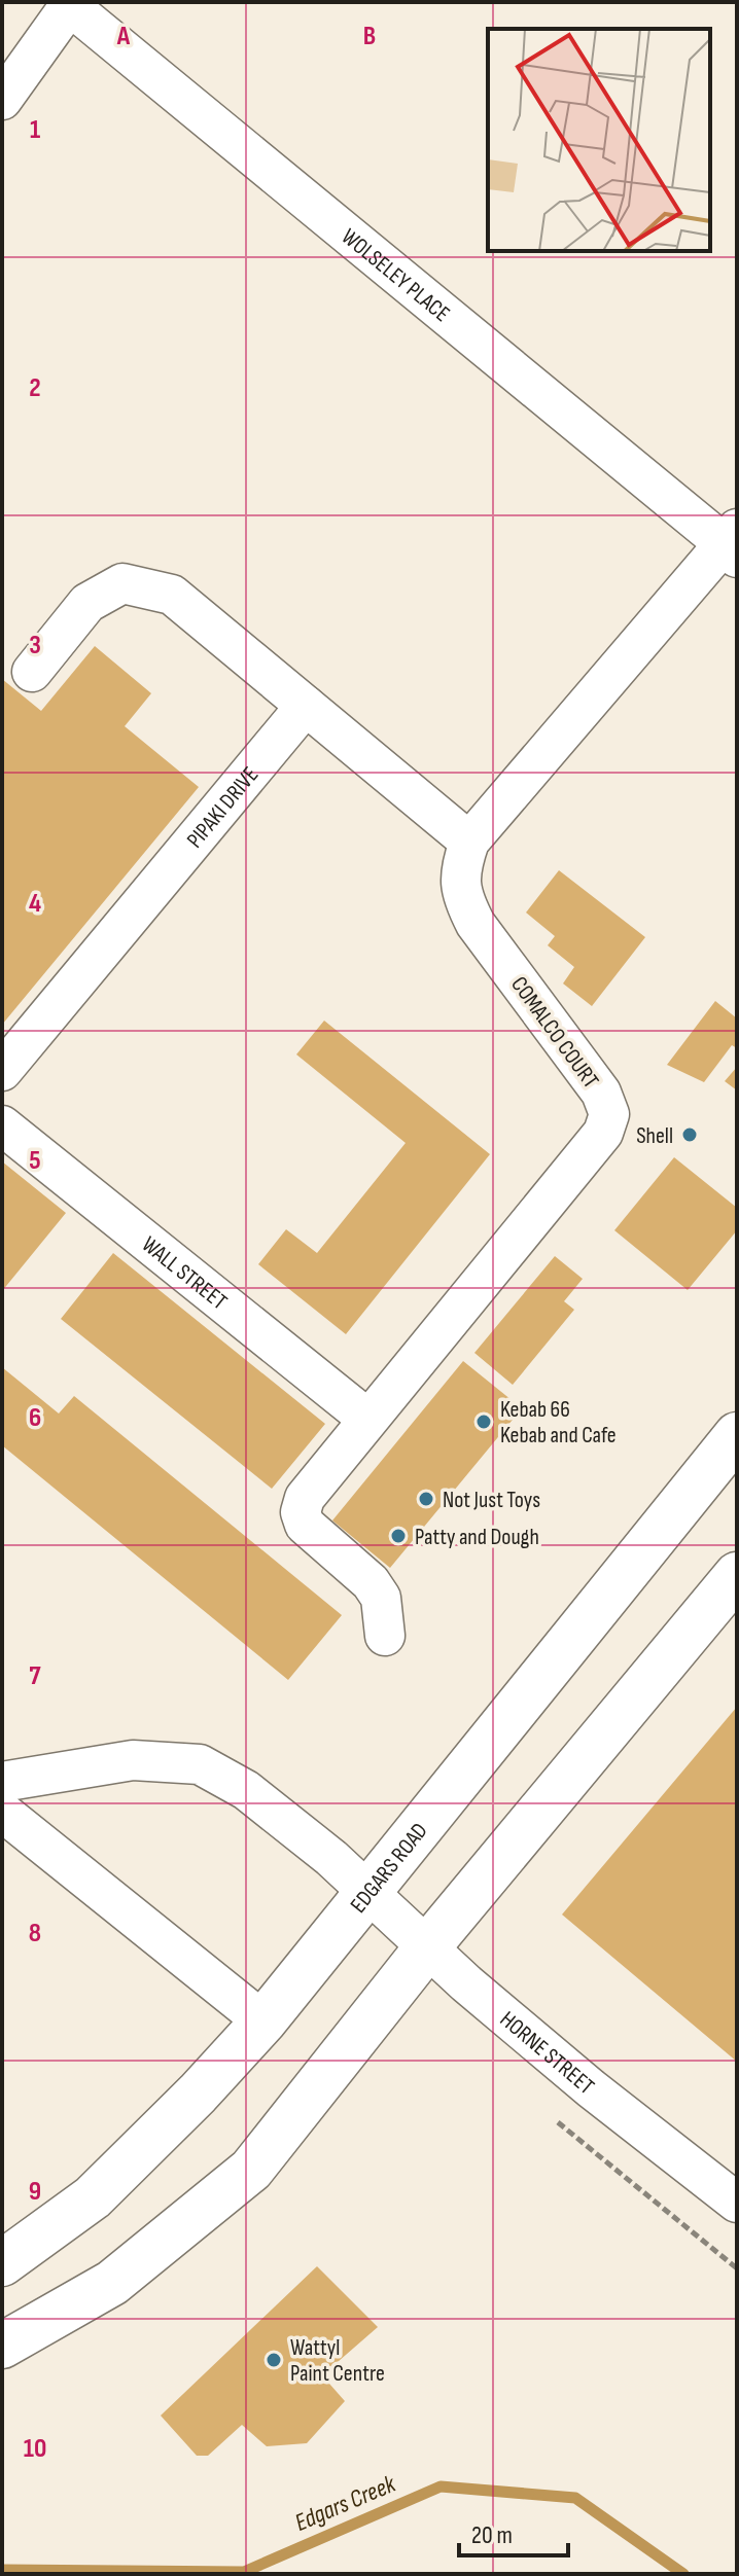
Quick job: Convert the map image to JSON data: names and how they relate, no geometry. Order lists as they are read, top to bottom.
{
  "streets": {
    "main road": ["EDGARS ROAD"],
    "street": [
      "WOLSELEY PLACE",
      "PIPAKI DRIVE",
      "COMALCO COURT",
      "WALL STREET",
      "HORNE STREET"
    ]
  },
  "crossings": [
    ["WOLSELEY PLACE", "COMALCO COURT"],
    ["COMALCO COURT", "WALL STREET"],
    ["EDGARS ROAD", "HORNE STREET"]
  ],
  "water": ["Edgars Creek"],
  "places": [
    "Shell",
    "Kebab 66 Kebab and Cafe",
    "Not Just Toys",
    "Patty and Dough",
    "Wattyl Paint Centre"
  ],
  "scale_bar": "20 m",
  "grid": {
    "columns": ["A", "B"],
    "rows": [
      "1",
      "2",
      "3",
      "4",
      "5",
      "6",
      "7",
      "8",
      "9",
      "10"
    ]
  }
}
